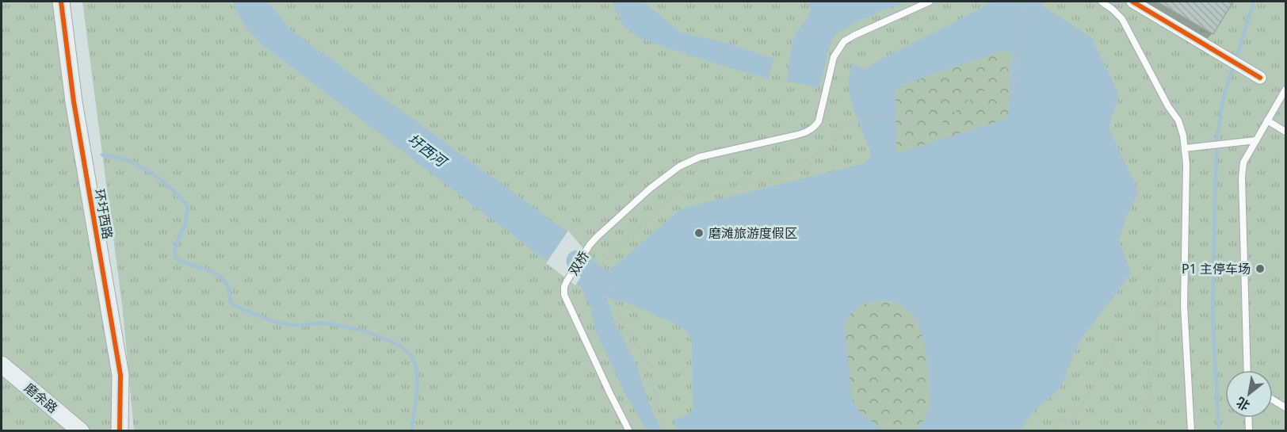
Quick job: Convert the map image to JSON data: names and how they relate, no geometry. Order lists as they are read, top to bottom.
{
  "streets": {
    "street": ["环圩西路", "磨余路"],
    "lane": ["双桥"]
  },
  "water": ["圩西河"],
  "places": ["磨滩旅游度假区", "P1 主停车场"],
  "north": "bottom left"
}
